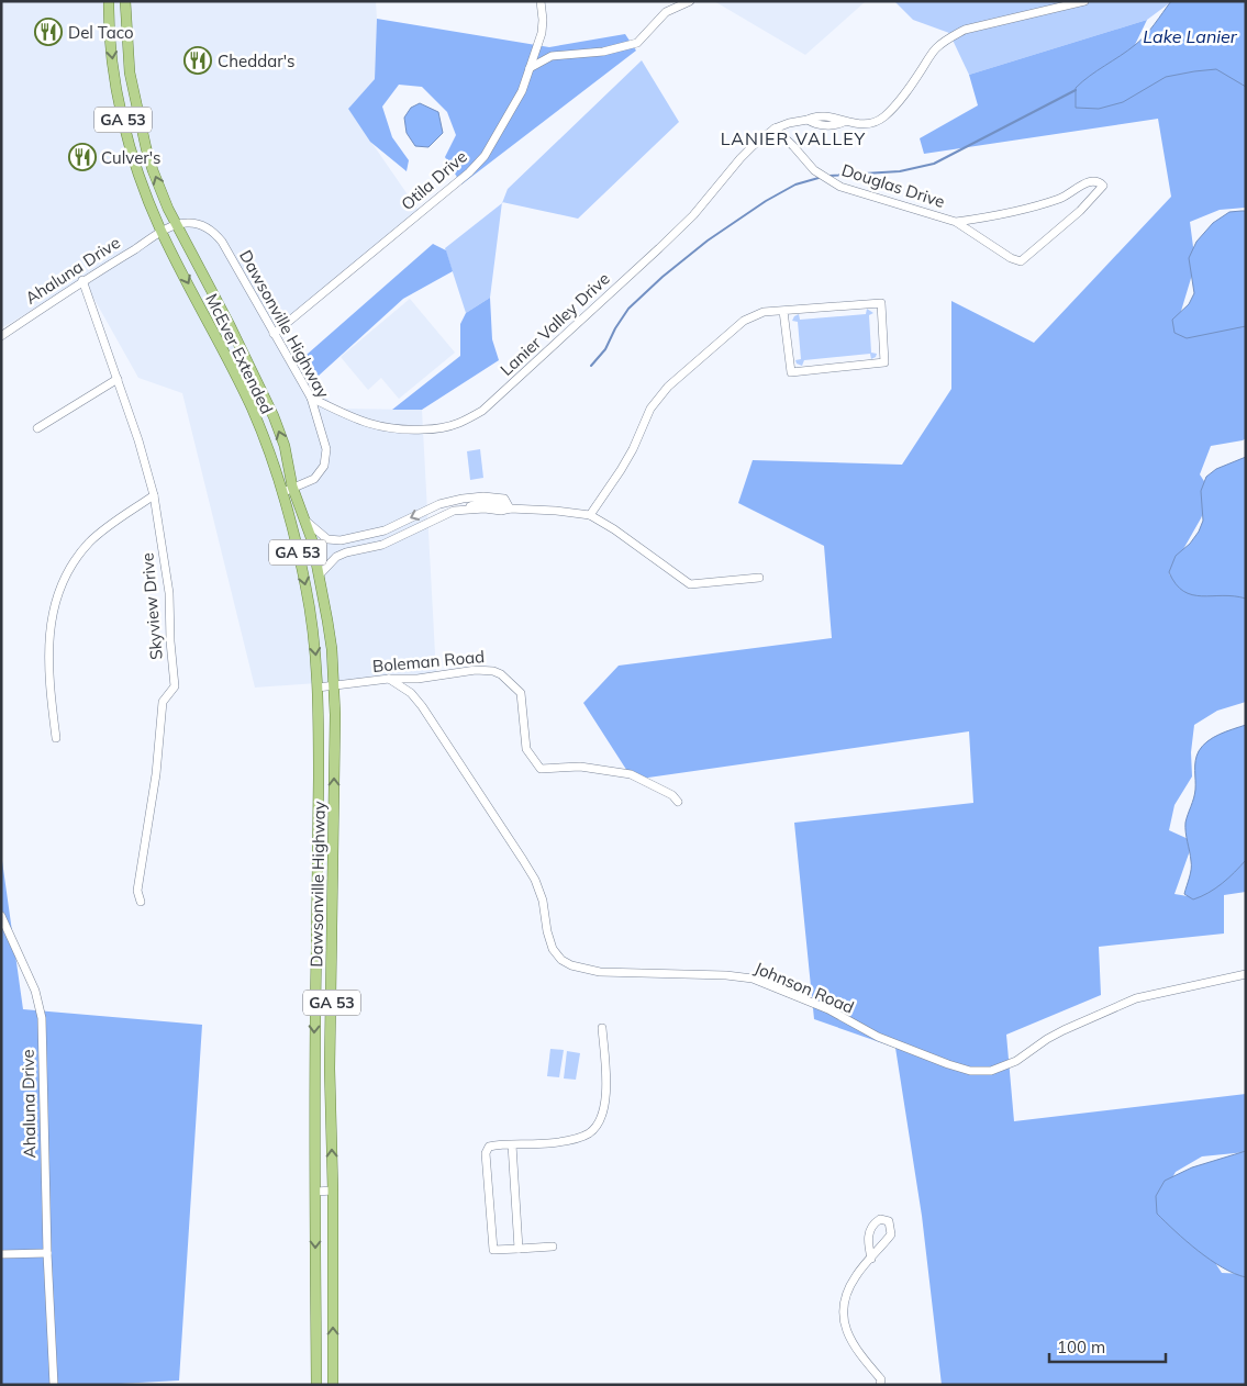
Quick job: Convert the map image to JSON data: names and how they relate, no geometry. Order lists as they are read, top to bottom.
{
  "streets": {
    "main road": ["GA 53", "Dawsonville Highway", "McEver Extended"],
    "street": [
      "Otila Drive",
      "Douglas Drive",
      "Ahaluna Drive",
      "Lanier Valley Drive",
      "Skyview Drive",
      "Boleman Road",
      "Johnson Road"
    ]
  },
  "crossings": [
    ["GA 53", "Ahaluna Drive"],
    ["GA 53", "McEver Extended"],
    ["Otila Drive", "Dawsonville Highway"],
    ["Douglas Drive", "Lanier Valley Drive"],
    ["Ahaluna Drive", "Dawsonville Highway"],
    ["Ahaluna Drive", "McEver Extended"],
    ["Ahaluna Drive", "Skyview Drive"],
    ["Dawsonville Highway", "Lanier Valley Drive"],
    ["Dawsonville Highway", "McEver Extended"],
    ["Dawsonville Highway", "Boleman Road"],
    ["Boleman Road", "Johnson Road"]
  ],
  "one_way": ["McEver Extended"],
  "districts": ["LANIER VALLEY"],
  "water": ["Lake Lanier"],
  "places": {
    "restaurant": ["Del Taco", "Cheddar's", "Culver's"]
  },
  "scale_bar": "100 m"
}
